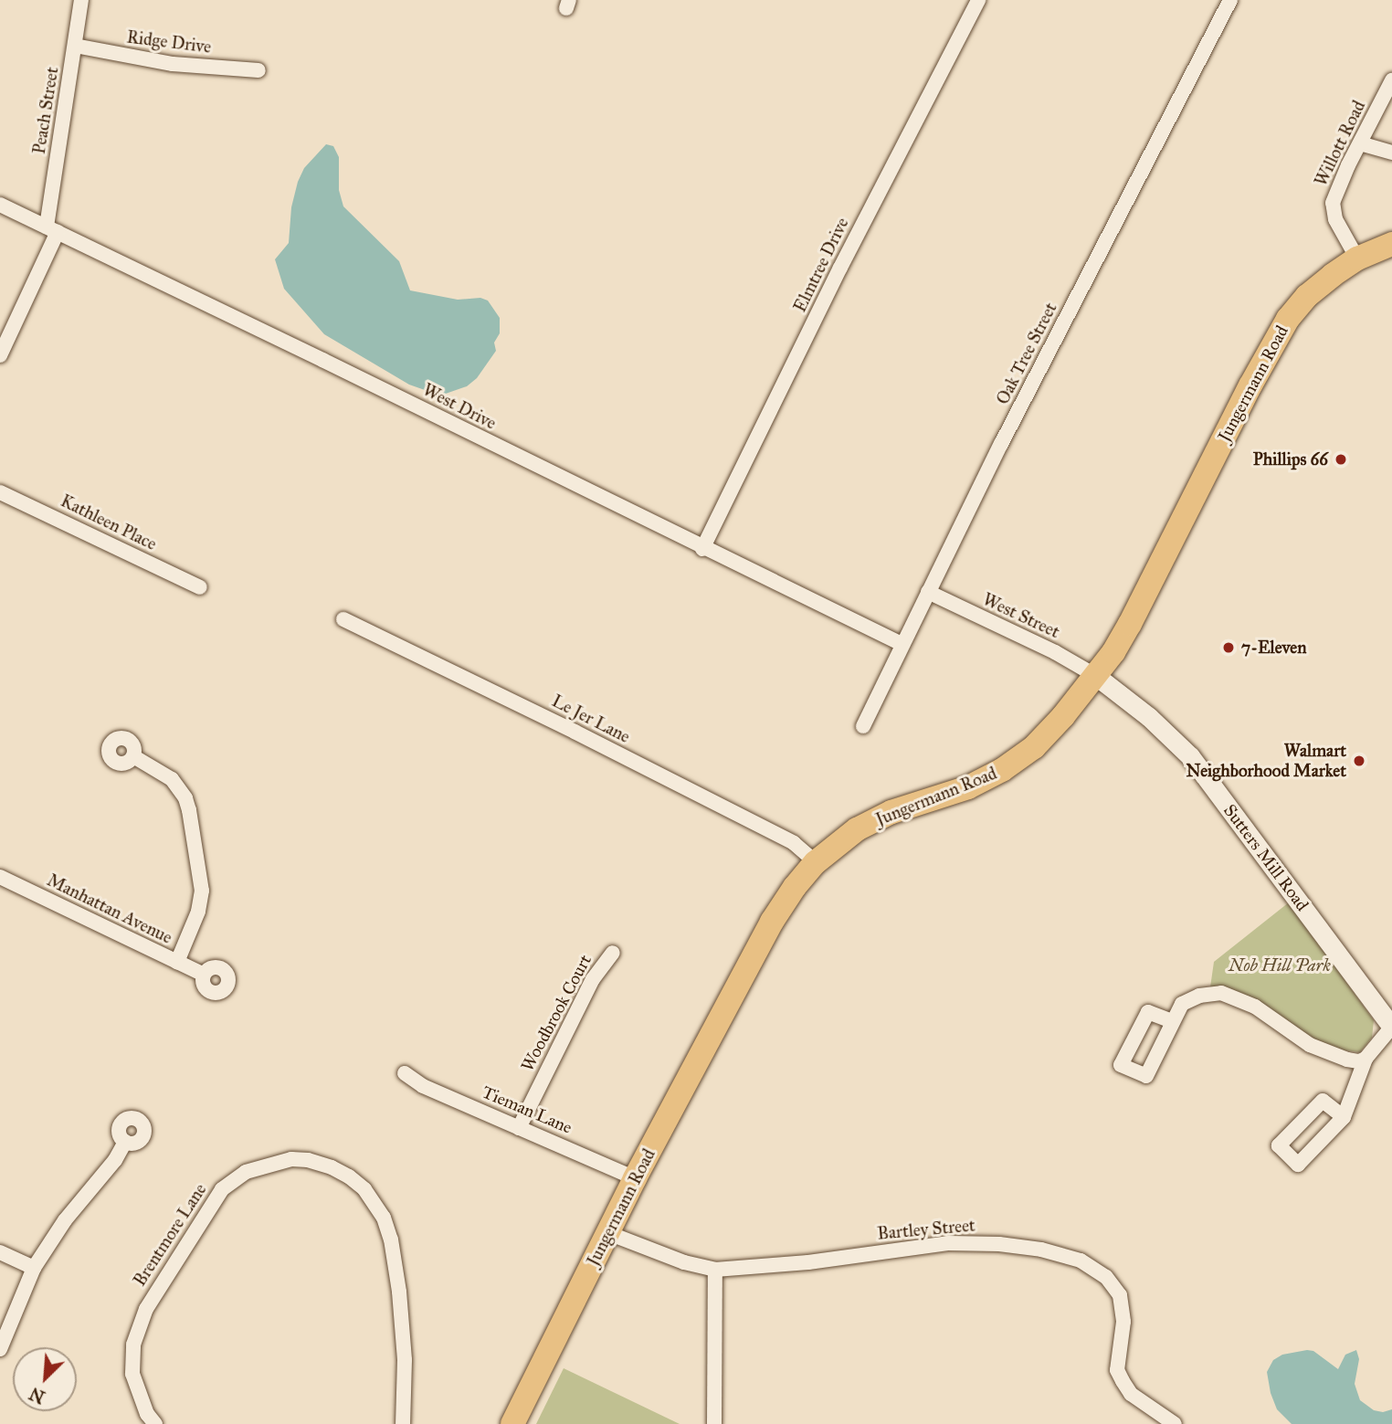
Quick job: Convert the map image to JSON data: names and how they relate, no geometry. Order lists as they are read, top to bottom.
{
  "streets": {
    "main road": ["Jungermann Road"],
    "street": [
      "Ridge Drive",
      "Peach Street",
      "Willott Road",
      "Elmtree Drive",
      "Oak Tree Street",
      "West Drive",
      "Kathleen Place",
      "West Street",
      "Le Jer Lane",
      "Sutters Mill Road",
      "Manhattan Avenue",
      "Woodbrook Court",
      "Tieman Lane",
      "Bartley Street",
      "Brentmore Lane"
    ]
  },
  "crossings": [
    ["Ridge Drive", "Peach Street"],
    ["Peach Street", "West Drive"],
    ["Willott Road", "Jungermann Road"],
    ["Elmtree Drive", "West Drive"],
    ["Oak Tree Street", "West Drive"],
    ["Oak Tree Street", "West Street"],
    ["Jungermann Road", "West Street"],
    ["Jungermann Road", "Le Jer Lane"],
    ["Jungermann Road", "Sutters Mill Road"],
    ["Jungermann Road", "Tieman Lane"],
    ["Jungermann Road", "Bartley Street"],
    ["West Street", "Sutters Mill Road"],
    ["Woodbrook Court", "Tieman Lane"]
  ],
  "parks": ["Nob Hill Park"],
  "places": ["Phillips 66", "7-Eleven", "Walmart Neighborhood Market"],
  "north": "bottom left"
}
